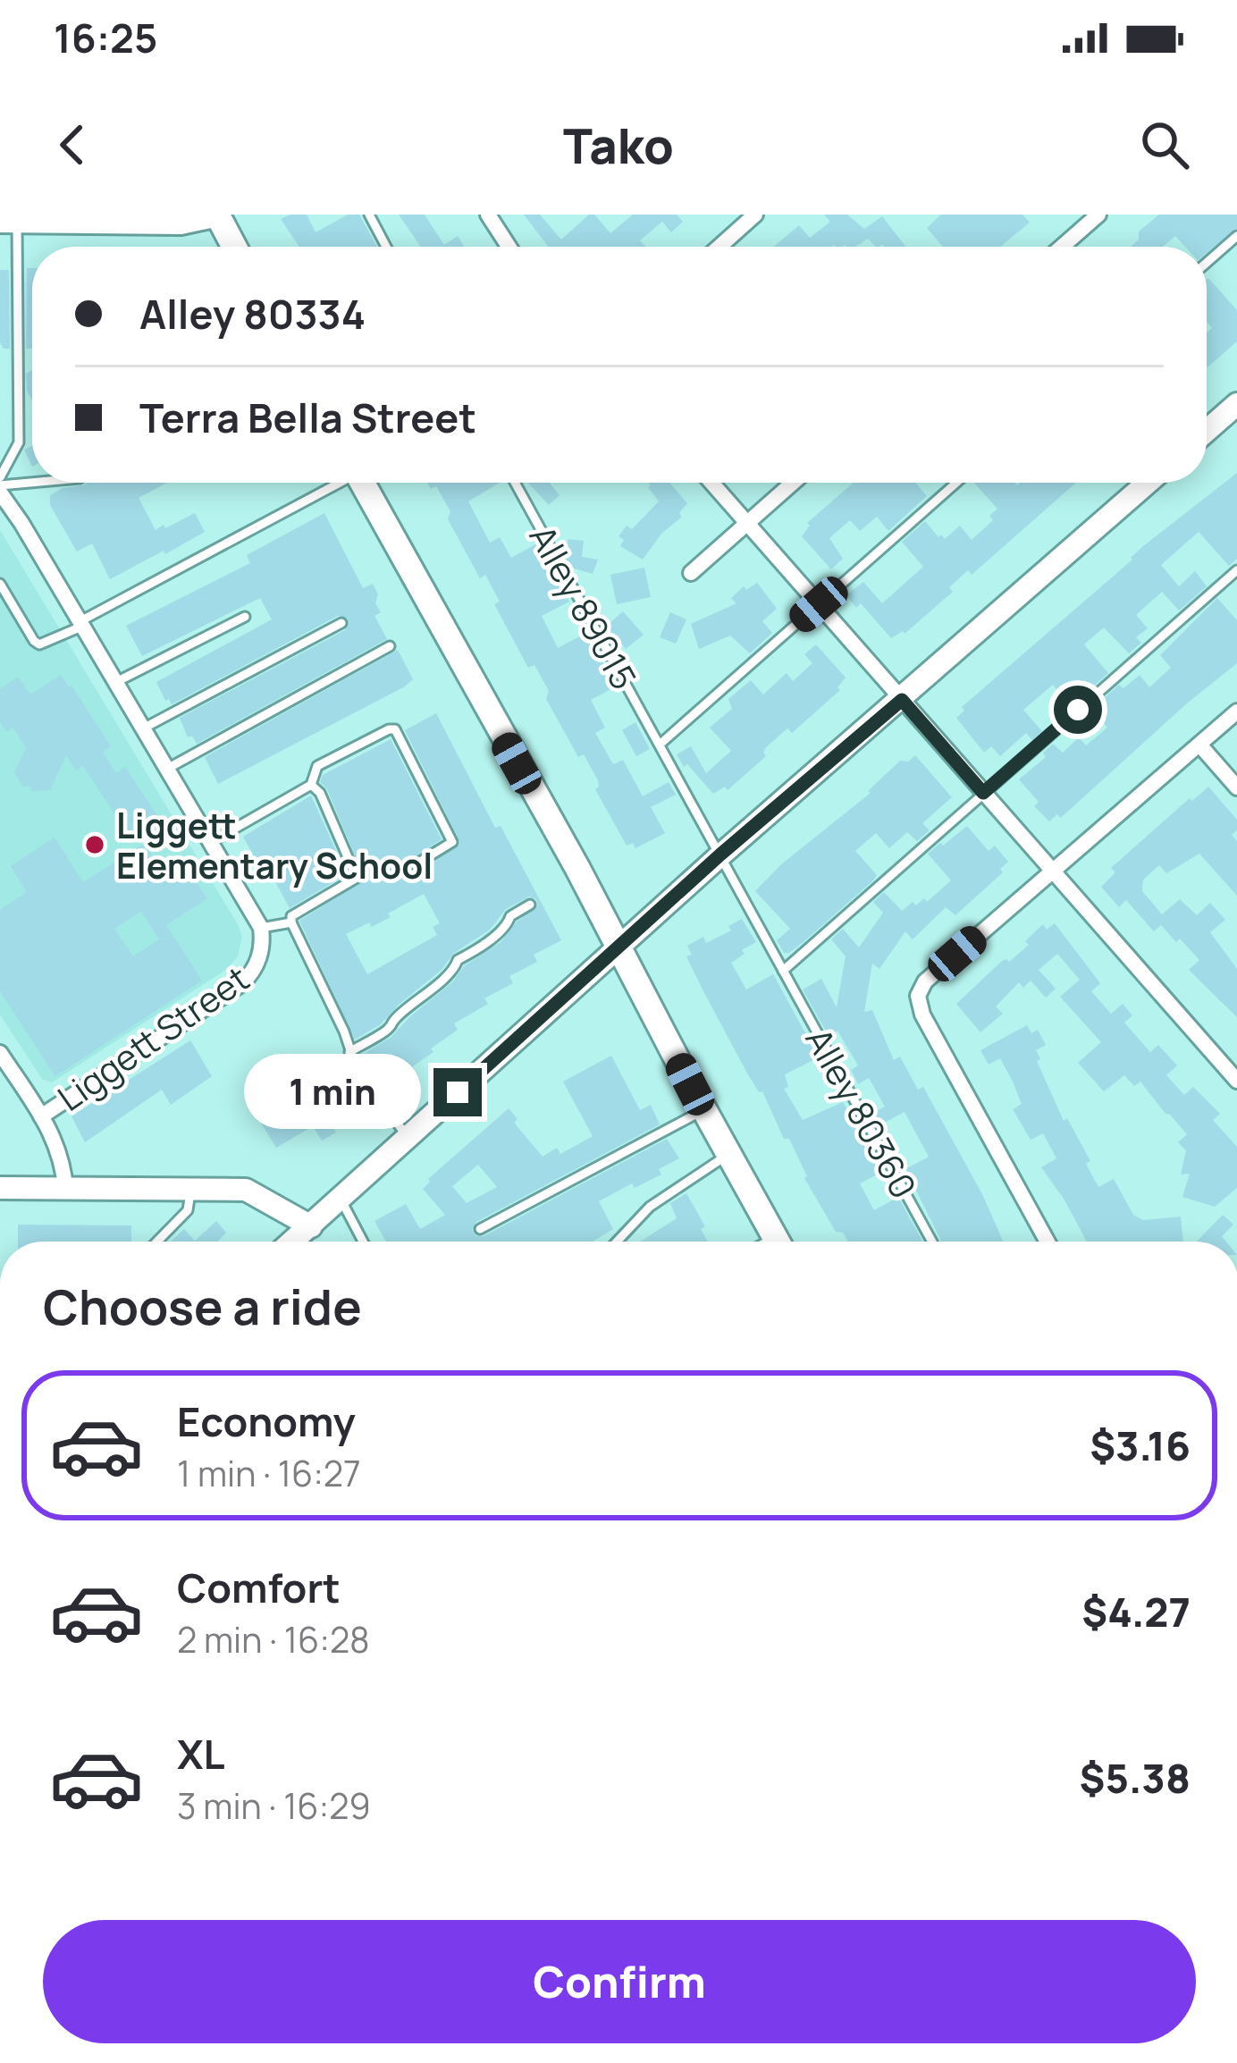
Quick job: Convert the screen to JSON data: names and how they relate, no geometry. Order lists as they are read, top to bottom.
{
  "streets": {
    "street": ["Liggett Street"],
    "lane": ["Alley 89015", "Alley 80360"]
  },
  "crossings": [
    ["Alley 89015", "Alley 80360"]
  ],
  "places": ["Liggett Elementary School"],
  "page": {
    "status": "16:25",
    "header": "Tako",
    "banner": ["Alley 80334", "Terra Bella Street"],
    "bubble": "1 min",
    "heading": "Choose a ride",
    "list": [
      {
        "name": "Economy",
        "note": "1 min · 16:27",
        "value": "$3.16"
      },
      {
        "name": "Comfort",
        "note": "2 min · 16:28",
        "value": "$4.27"
      },
      {
        "name": "XL",
        "note": "3 min · 16:29",
        "value": "$5.38"
      }
    ],
    "buttons": "Confirm"
  }
}
